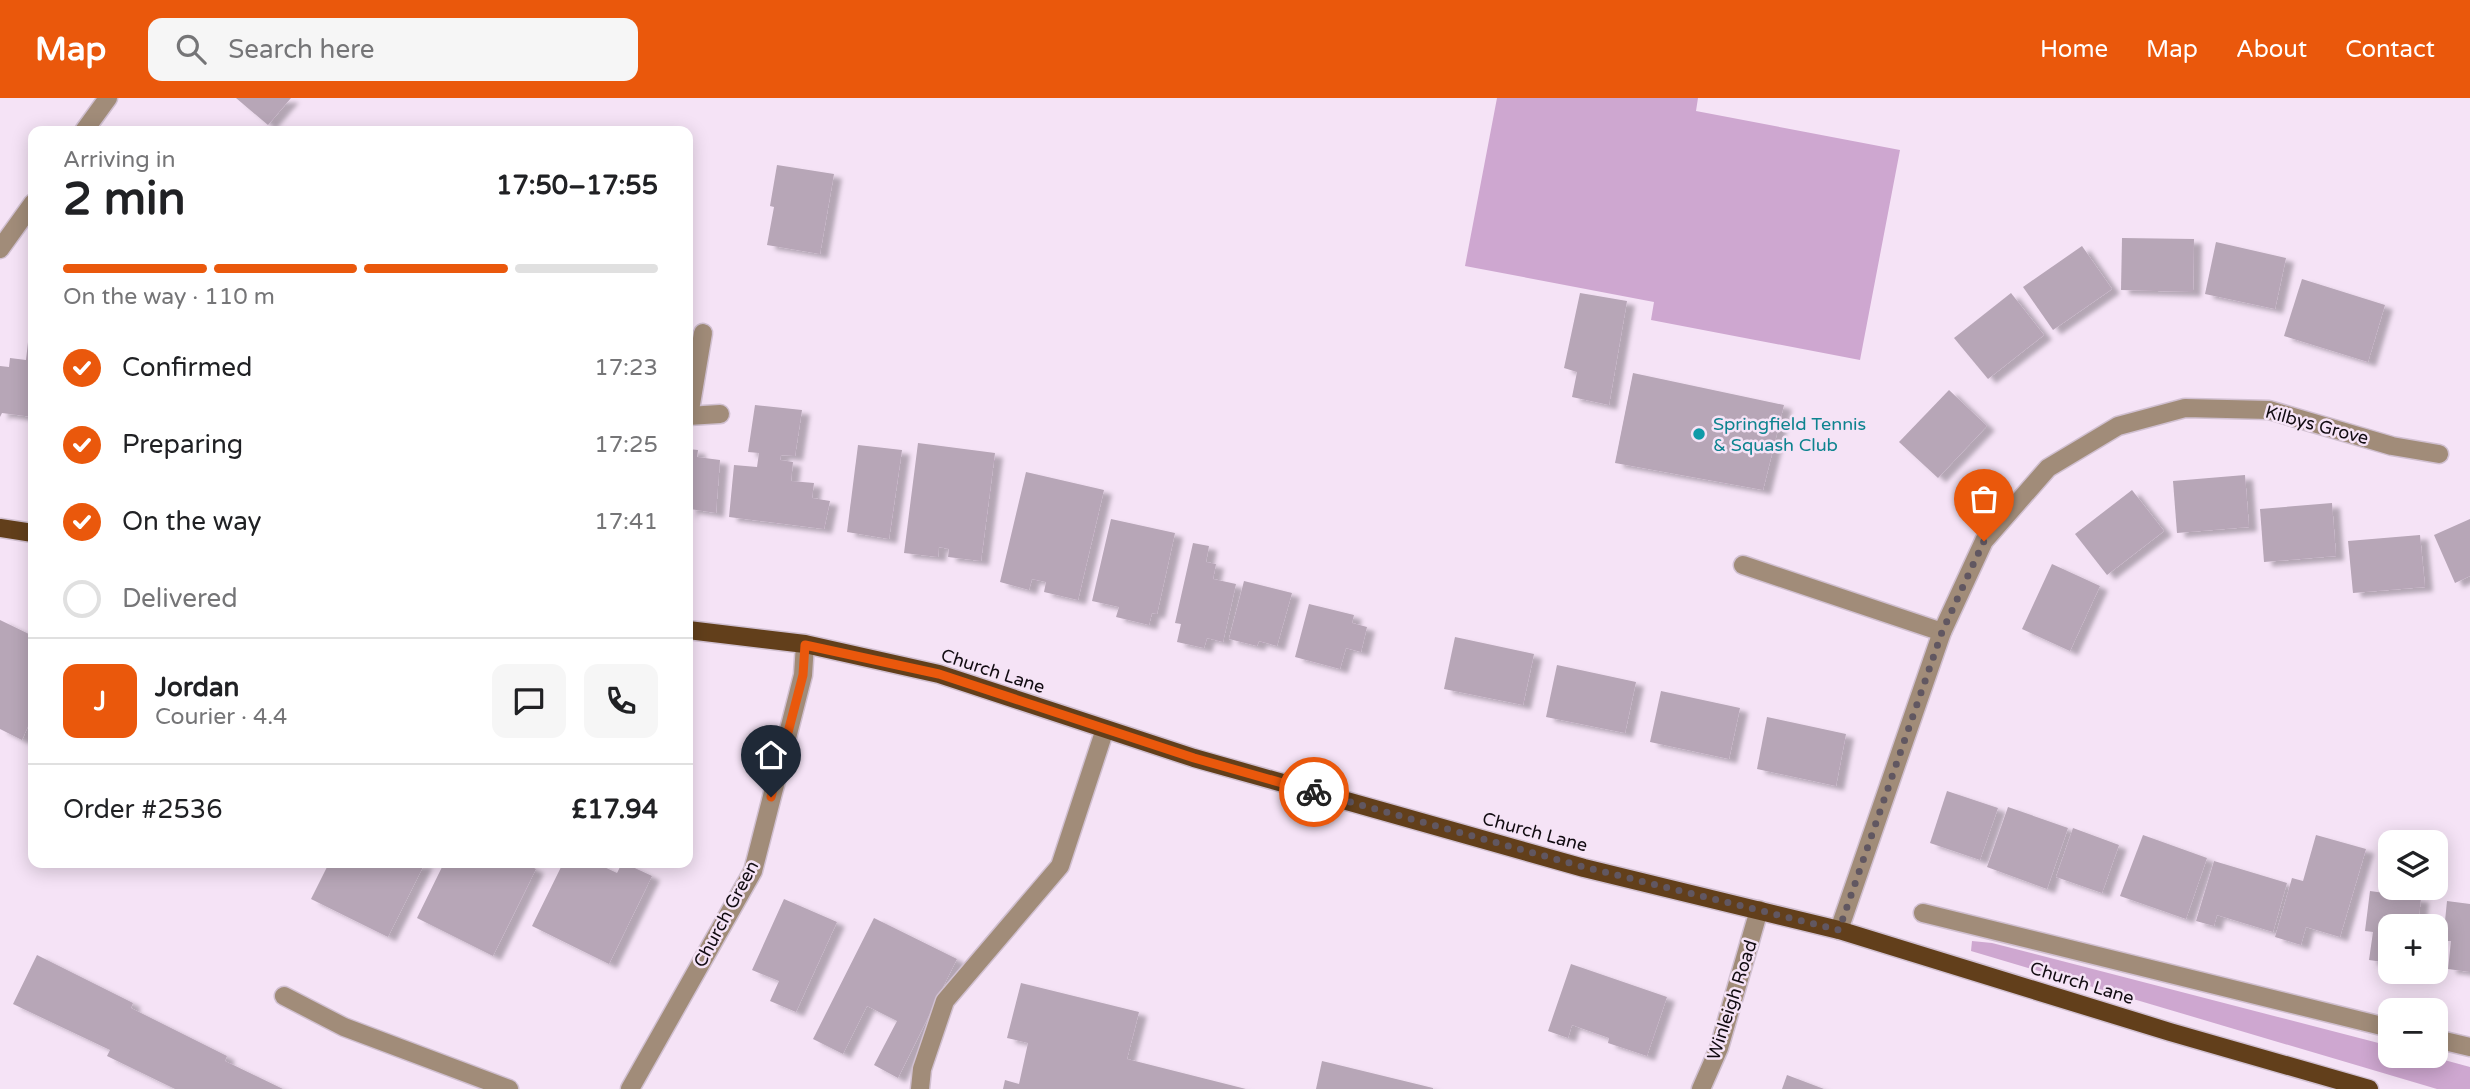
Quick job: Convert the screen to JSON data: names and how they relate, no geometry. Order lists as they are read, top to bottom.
{
  "streets": {
    "main road": ["Church Lane"],
    "street": ["Kilbys Grove", "Church Green", "Winleigh Road"]
  },
  "crossings": [
    ["Kilbys Grove", "Church Lane"],
    ["Church Lane", "Church Green"],
    ["Church Lane", "Winleigh Road"]
  ],
  "places": ["Springfield Tennis & Squash Club"],
  "page": {
    "header": "Map",
    "search": "Search here",
    "nav": [
      "Home",
      "Map",
      "About",
      "Contact"
    ],
    "heading": ["2 min", "Arriving in", "17:50–17:55"],
    "panel": [
      "Jordan",
      "Courier · 4.4",
      "Order #2536",
      "£17.94"
    ],
    "bar": "On the way · 110 m",
    "list": [
      ["Confirmed", "17:23"],
      ["Preparing", "17:25"],
      ["On the way", "17:41"],
      "Delivered"
    ],
    "round": "J",
    "map_buttons": ["+", "−"]
  }
}
